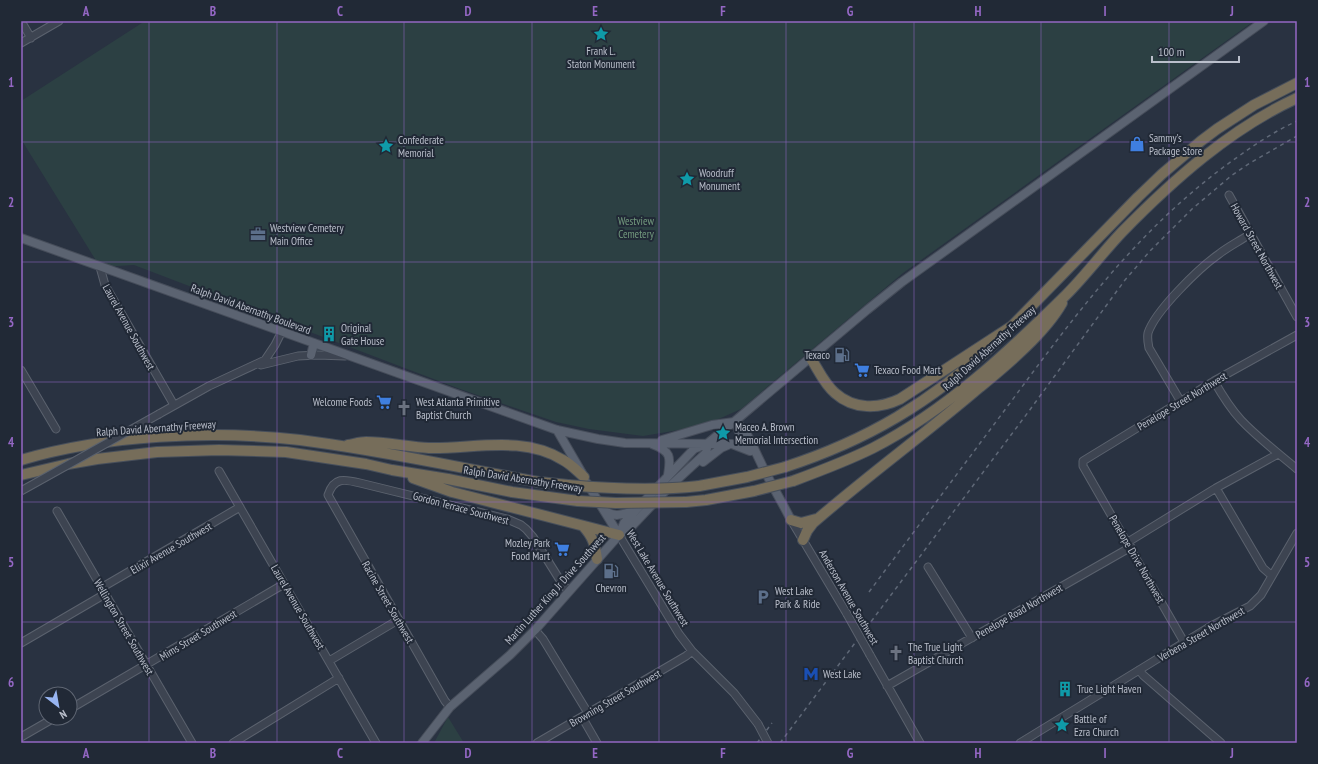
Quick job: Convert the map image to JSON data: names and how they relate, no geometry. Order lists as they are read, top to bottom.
{
  "streets": {
    "highway": ["Ralph David Abernathy Freeway"],
    "main road": [
      "Ralph David Abernathy Boulevard",
      "West Lake Avenue Southwest",
      "Martin Luther King Jr Drive Southwest",
      "Anderson Avenue Southwest"
    ],
    "street": [
      "Howard Street Northwest",
      "Laurel Avenue Southwest",
      "Penelope Street Northwest",
      "Gordon Terrace Southwest",
      "Elixir Avenue Southwest",
      "Penelope Drive Northwest",
      "Racine Street Southwest",
      "Penelope Road Northwest",
      "Wellington Street Southwest",
      "Verbena Street Northwest",
      "Mims Street Southwest",
      "Browning Street Southwest"
    ]
  },
  "crossings": [
    ["Ralph David Abernathy Boulevard", "Laurel Avenue Southwest"],
    ["Ralph David Abernathy Boulevard", "West Lake Avenue Southwest"],
    ["Ralph David Abernathy Boulevard", "Anderson Avenue Southwest"],
    ["Laurel Avenue Southwest", "Elixir Avenue Southwest"],
    ["Laurel Avenue Southwest", "Mims Street Southwest"],
    ["Penelope Street Northwest", "Penelope Drive Northwest"],
    ["Gordon Terrace Southwest", "Martin Luther King Jr Drive Southwest"],
    ["Gordon Terrace Southwest", "Racine Street Southwest"],
    ["Elixir Avenue Southwest", "Wellington Street Southwest"],
    ["Penelope Drive Northwest", "Penelope Road Northwest"],
    ["Penelope Drive Northwest", "Verbena Street Northwest"],
    ["West Lake Avenue Southwest", "Martin Luther King Jr Drive Southwest"],
    ["West Lake Avenue Southwest", "Browning Street Southwest"],
    ["Martin Luther King Jr Drive Southwest", "Racine Street Southwest"],
    ["Anderson Avenue Southwest", "Penelope Road Northwest"],
    ["Wellington Street Southwest", "Mims Street Southwest"]
  ],
  "parks": ["Westview Cemetery"],
  "places": {
    "place": [
      "Frank L. Staton Monument",
      "Confederate Memorial",
      "Woodruff Monument",
      "Maceo A. Brown Memorial Intersection",
      "Battle of Ezra Church"
    ],
    "shop": ["Sammy's Package Store"],
    "office": ["Westview Cemetery Main Office"],
    "building": ["Original Gate House", "True Light Haven"],
    "fuel station": ["Texaco", "Chevron"],
    "supermarket": ["Texaco Food Mart", "Welcome Foods", "Mozley Park Food Mart"],
    "church": ["West Atlanta Primitive Baptist Church", "The True Light Baptist Church"],
    "parking": ["West Lake Park & Ride"],
    "metro station": ["West Lake"]
  },
  "scale_bar": "100 m",
  "north": "bottom right",
  "grid": {
    "columns": [
      "A",
      "B",
      "C",
      "D",
      "E",
      "F",
      "G",
      "H",
      "I",
      "J"
    ],
    "rows": [
      "1",
      "2",
      "3",
      "4",
      "5",
      "6"
    ]
  }
}
